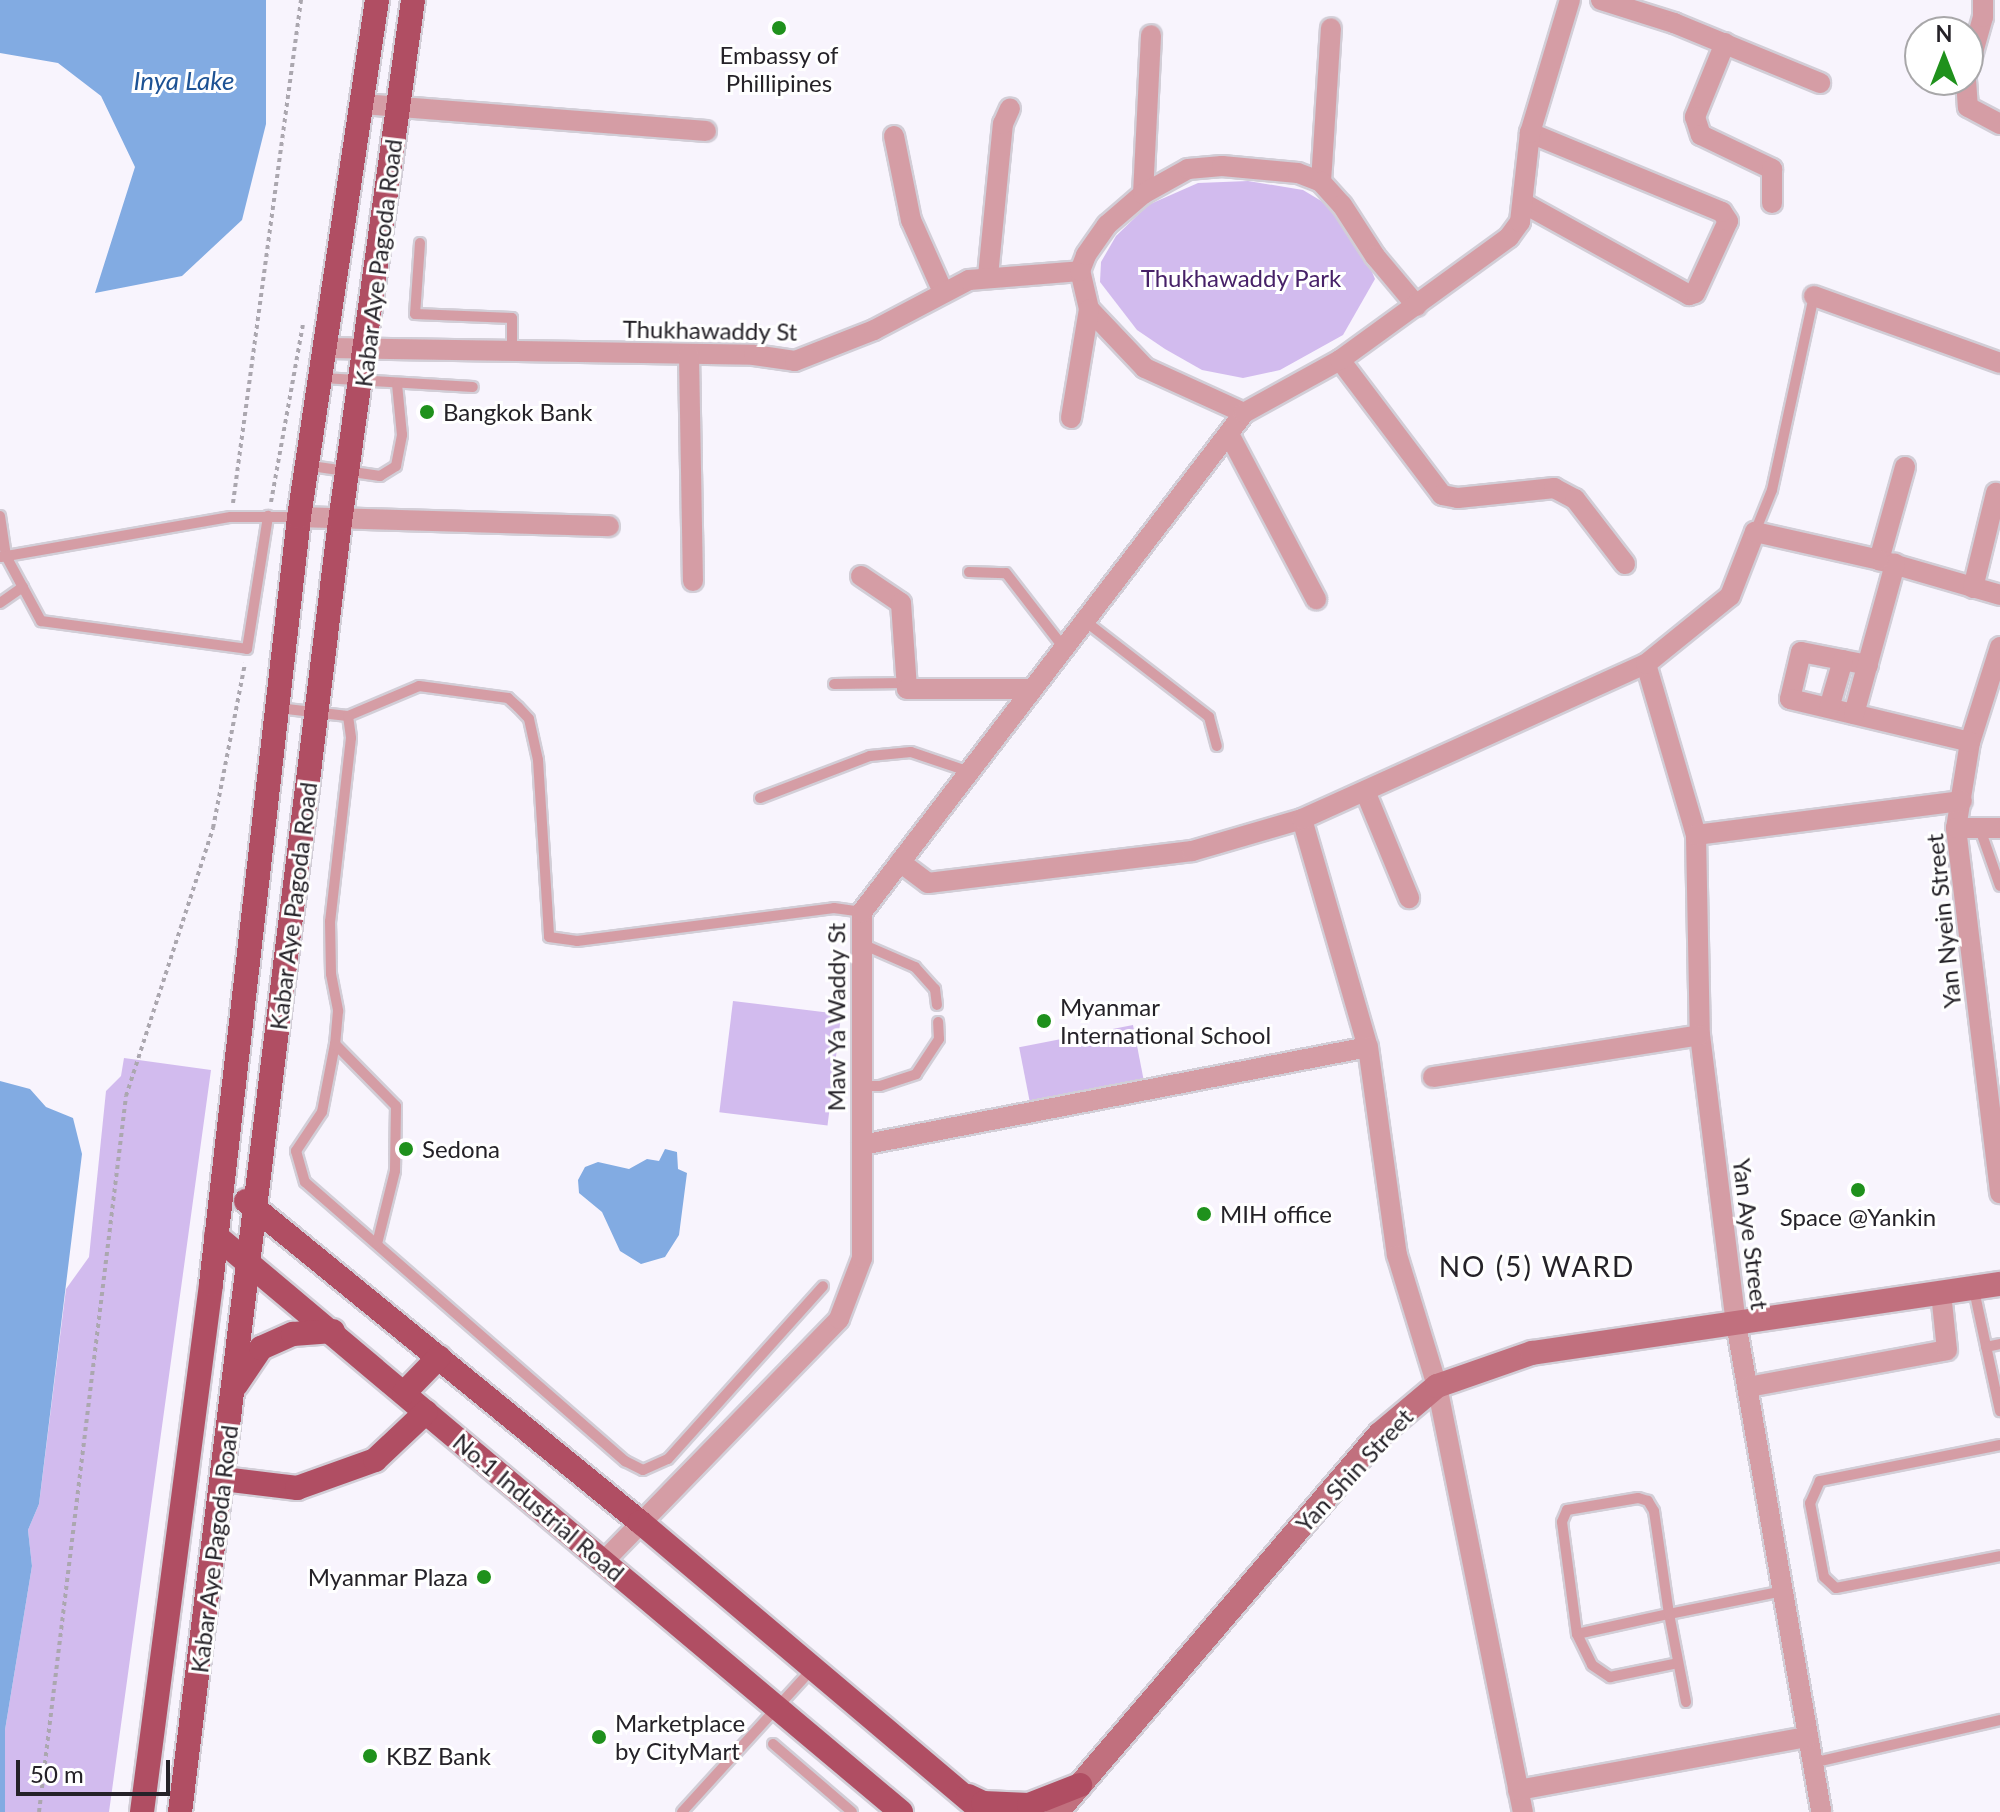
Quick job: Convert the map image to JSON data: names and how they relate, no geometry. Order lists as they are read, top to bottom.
{
  "streets": {
    "main road": ["Kabar Aye Pagoda Road", "Yan Shin Street", "No.1 Industrial Road"],
    "street": [
      "Thukhawaddy St",
      "Yan Nyein Street",
      "Maw Ya Waddy St",
      "Yan Aye Street"
    ]
  },
  "crossings": [
    ["Kabar Aye Pagoda Road", "Thukhawaddy St"],
    ["Kabar Aye Pagoda Road", "No.1 Industrial Road"],
    ["Thukhawaddy St", "Maw Ya Waddy St"],
    ["Maw Ya Waddy St", "No.1 Industrial Road"],
    ["Yan Aye Street", "Yan Shin Street"]
  ],
  "districts": ["NO (5) WARD"],
  "water": ["Inya Lake"],
  "parks": ["Thukhawaddy Park"],
  "places": [
    "Embassy of Phillipines",
    "Bangkok Bank",
    "Myanmar International School",
    "Sedona",
    "Space @Yankin",
    "MIH office",
    "Myanmar Plaza",
    "Marketplace by CityMart",
    "KBZ Bank"
  ],
  "scale_bar": "50 m",
  "north": "top"
}
